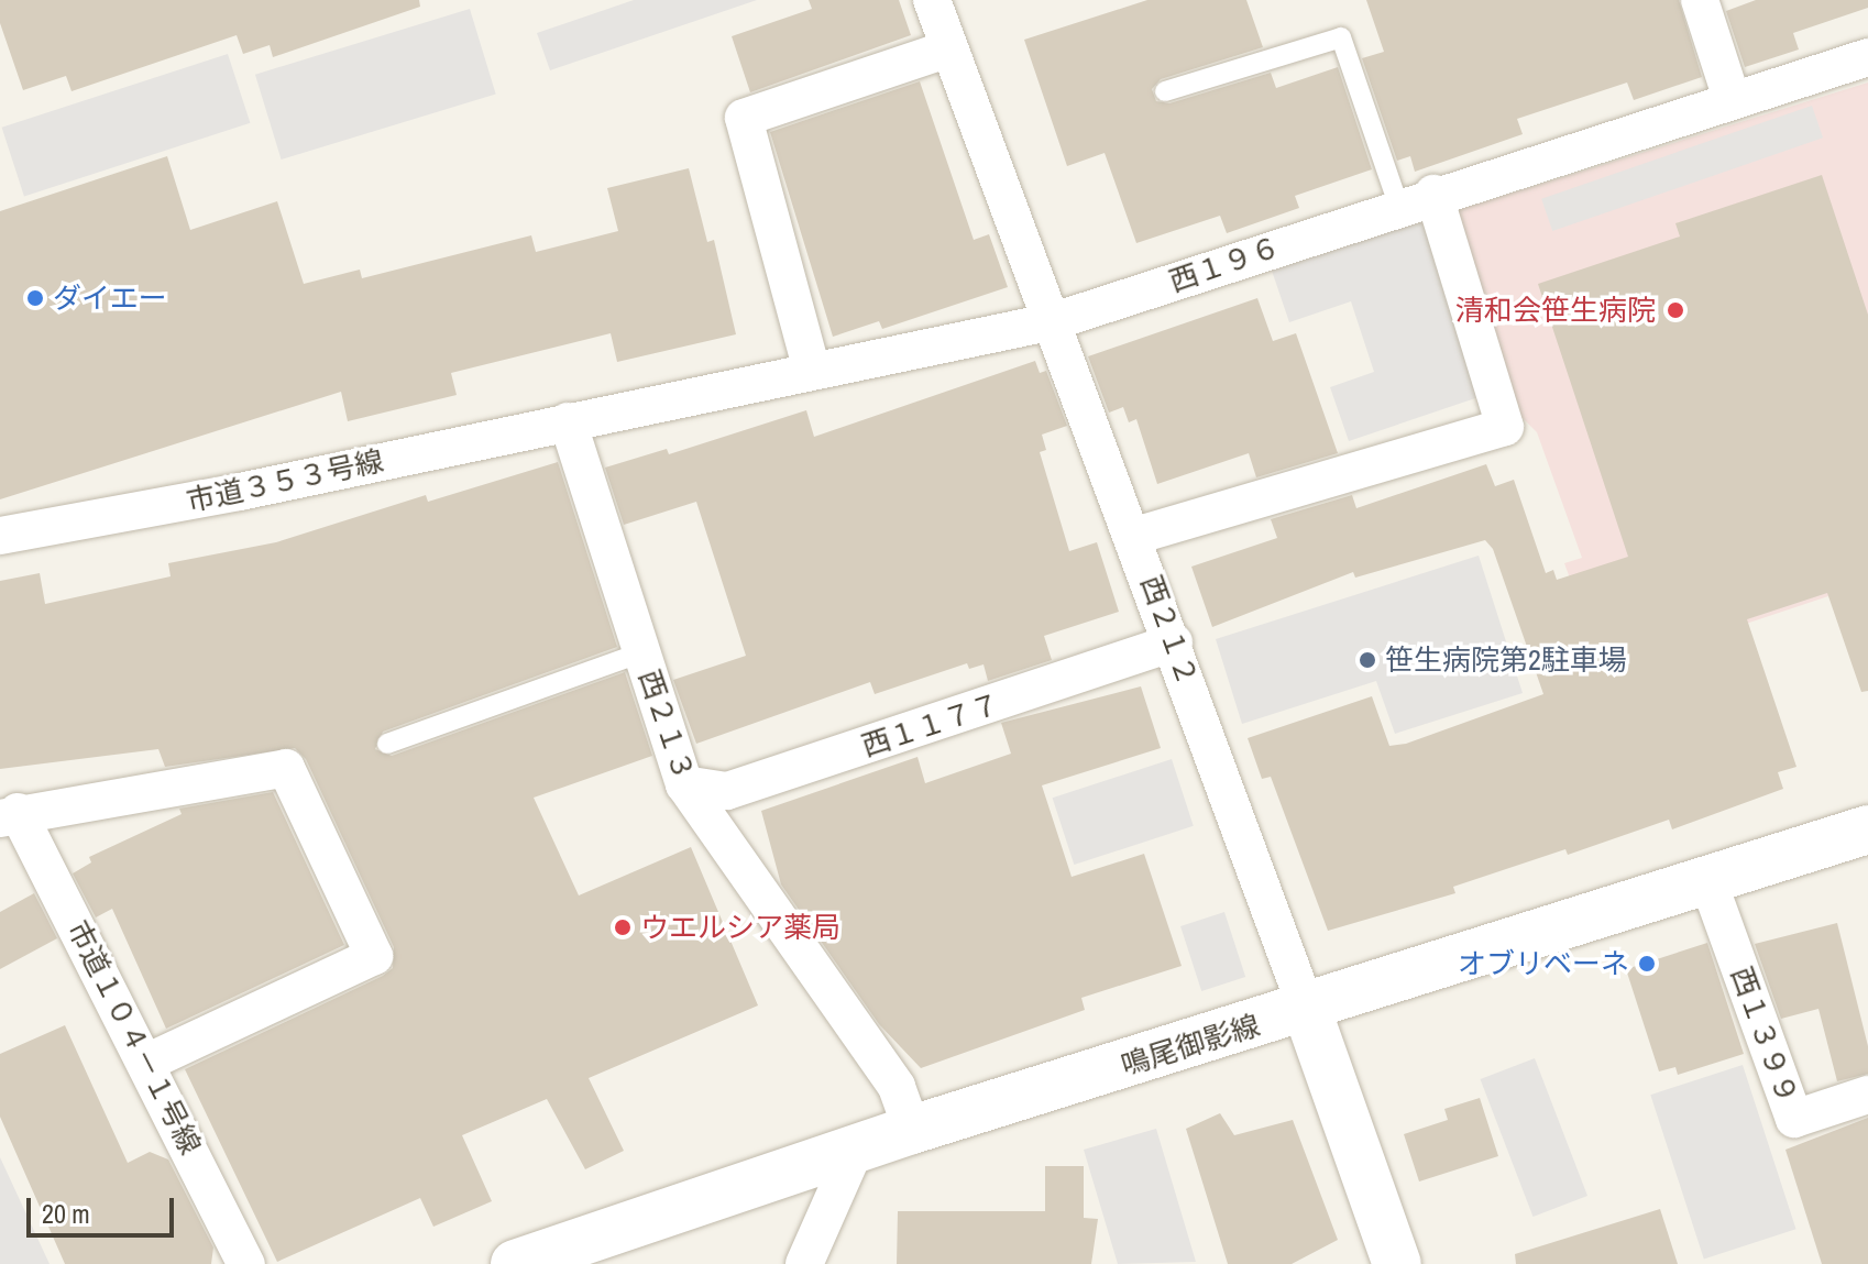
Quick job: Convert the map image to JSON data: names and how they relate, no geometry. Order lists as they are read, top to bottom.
{
  "streets": {
    "street": [
      "西１９６",
      "市道３５３号線",
      "西２１２",
      "西２１３",
      "西１１７７",
      "西１３９９",
      "市道１０４－１号線",
      "鳴尾御影線"
    ]
  },
  "crossings": [
    ["西１９６", "市道３５３号線"],
    ["西１９６", "西２１２"],
    ["西１９６", "西２１３"],
    ["市道３５３号線", "西２１３"],
    ["西２１２", "西１１７７"],
    ["西２１２", "鳴尾御影線"],
    ["西２１３", "西１１７７"],
    ["西２１３", "鳴尾御影線"],
    ["西１３９９", "鳴尾御影線"]
  ],
  "places": [
    "ダイエー",
    "清和会笹生病院",
    "笹生病院第2駐車場",
    "ウエルシア薬局",
    "オブリベーネ"
  ],
  "scale_bar": "20 m"
}
